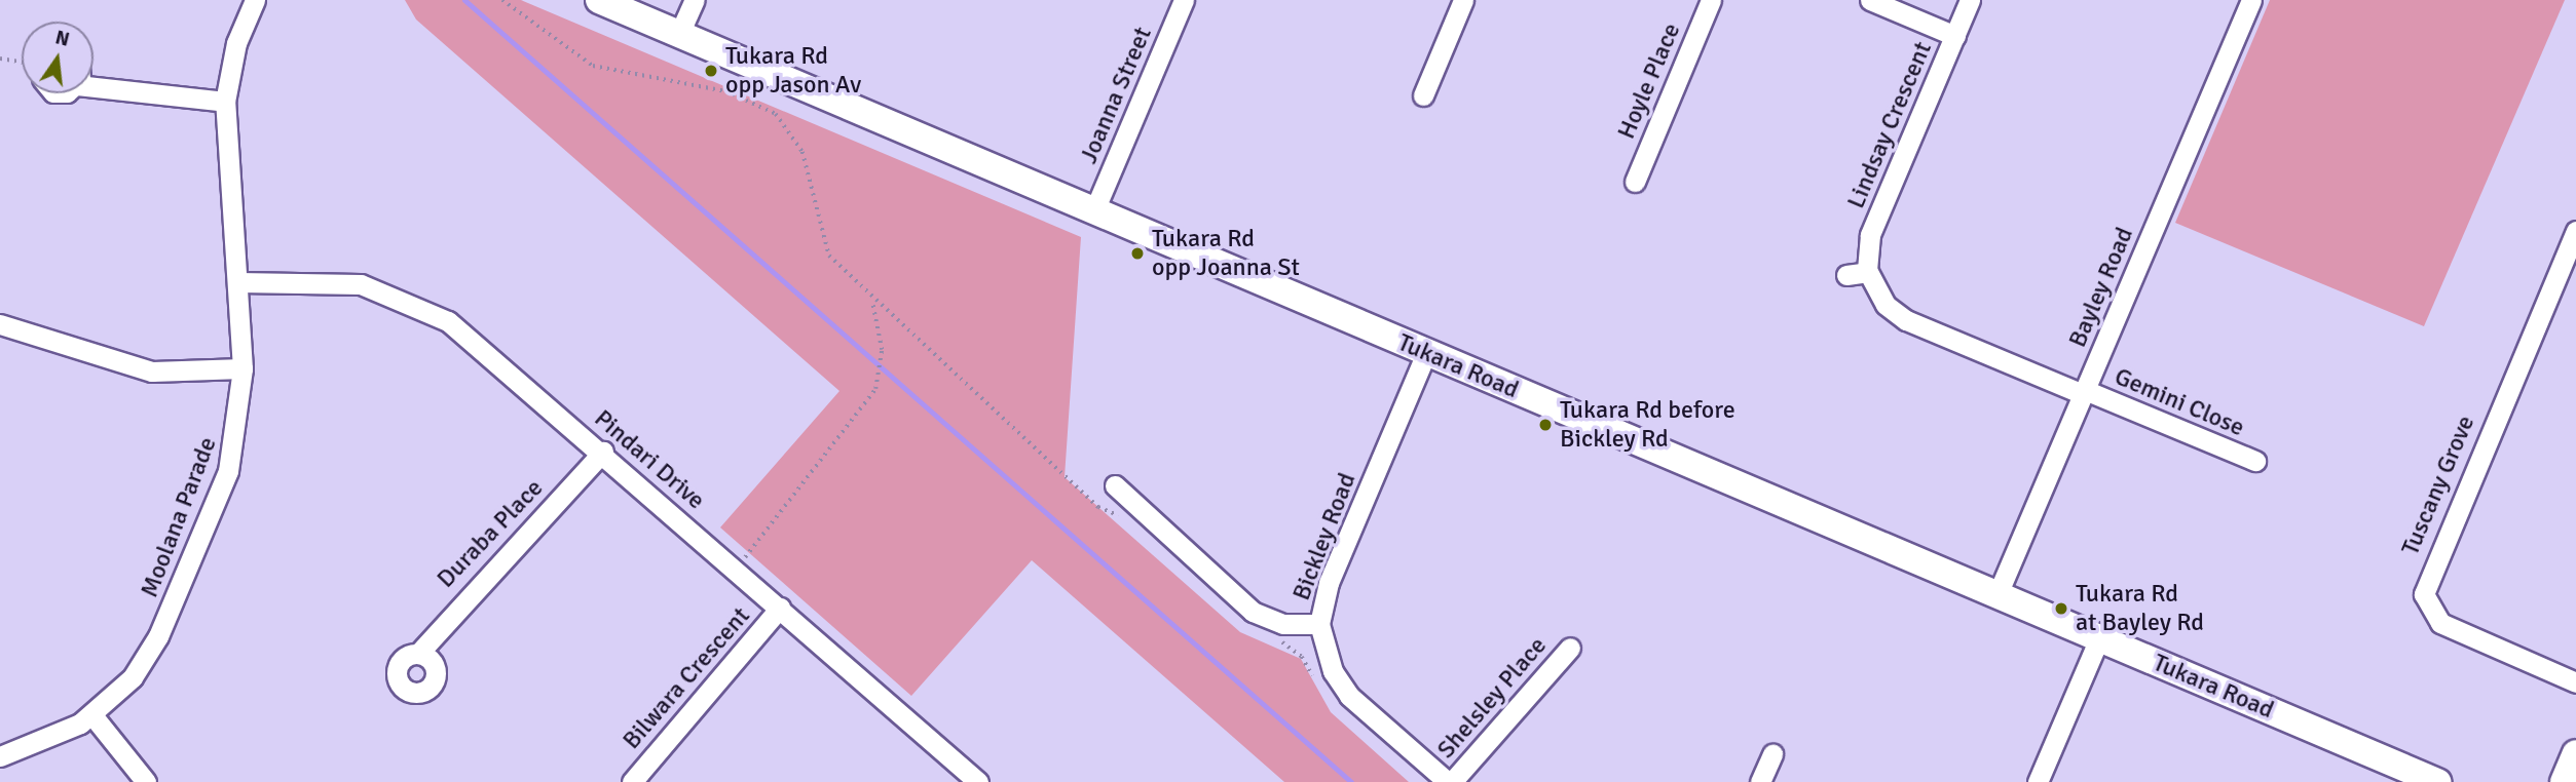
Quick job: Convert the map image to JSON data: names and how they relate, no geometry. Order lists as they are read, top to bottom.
{
  "streets": {
    "street": [
      "Hoyle Place",
      "Joanna Street",
      "Lindsay Crescent",
      "Bayley Road",
      "Tukara Road",
      "Gemini Close",
      "Pindari Drive",
      "Tuscany Grove",
      "Moolana Parade",
      "Duraba Place",
      "Bickley Road",
      "Bilwara Crescent",
      "Shelsley Place"
    ]
  },
  "crossings": [
    ["Joanna Street", "Tukara Road"],
    ["Bayley Road", "Tukara Road"],
    ["Bayley Road", "Gemini Close"],
    ["Tukara Road", "Bickley Road"],
    ["Pindari Drive", "Moolana Parade"],
    ["Pindari Drive", "Duraba Place"],
    ["Pindari Drive", "Bilwara Crescent"],
    ["Bickley Road", "Shelsley Place"]
  ],
  "places": [
    "Tukara Rd opp Jason Av",
    "Tukara Rd opp Joanna St",
    "Tukara Rd before Bickley Rd",
    "Tukara Rd at Bayley Rd"
  ],
  "north": "top"
}
